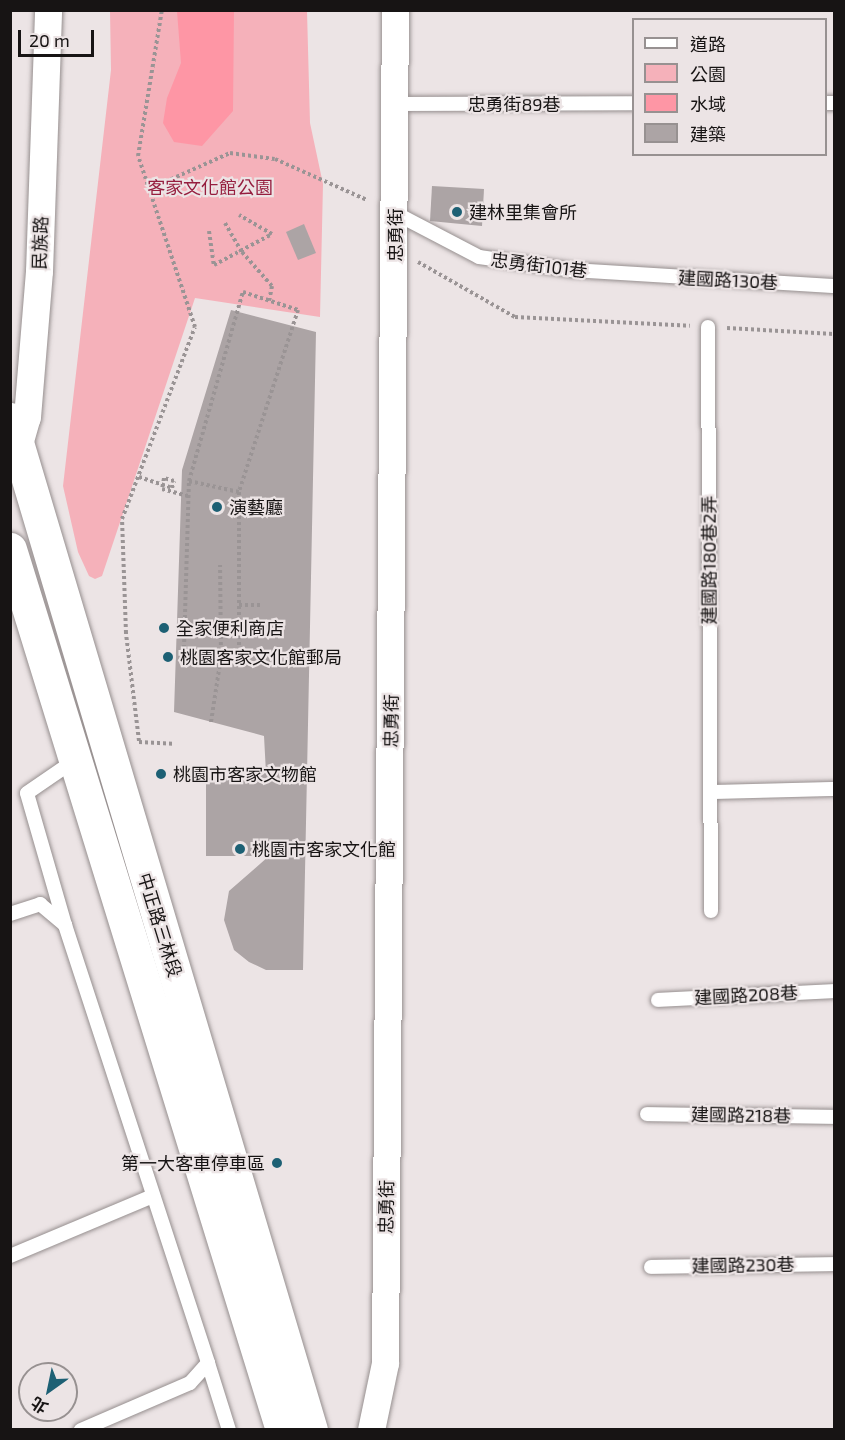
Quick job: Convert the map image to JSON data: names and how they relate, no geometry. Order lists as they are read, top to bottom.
{
  "streets": {
    "main road": ["中正路三林段"],
    "street": ["忠勇街", "民族路"],
    "lane": [
      "忠勇街89巷",
      "忠勇街101巷",
      "建國路130巷",
      "建國路180巷2弄",
      "建國路208巷",
      "建國路218巷",
      "建國路230巷"
    ]
  },
  "crossings": [
    ["忠勇街89巷", "忠勇街"],
    ["忠勇街", "忠勇街101巷"],
    ["民族路", "中正路三林段"],
    ["忠勇街101巷", "建國路130巷"]
  ],
  "parks": ["客家文化館公園"],
  "places": [
    "建林里集會所",
    "演藝廳",
    "全家便利商店",
    "桃園客家文化館郵局",
    "桃園市客家文物館",
    "桃園市客家文化館",
    "第一大客車停車區"
  ],
  "legend": [
    "道路",
    "公園",
    "水域",
    "建築"
  ],
  "scale_bar": "20 m",
  "north": "bottom left"
}
